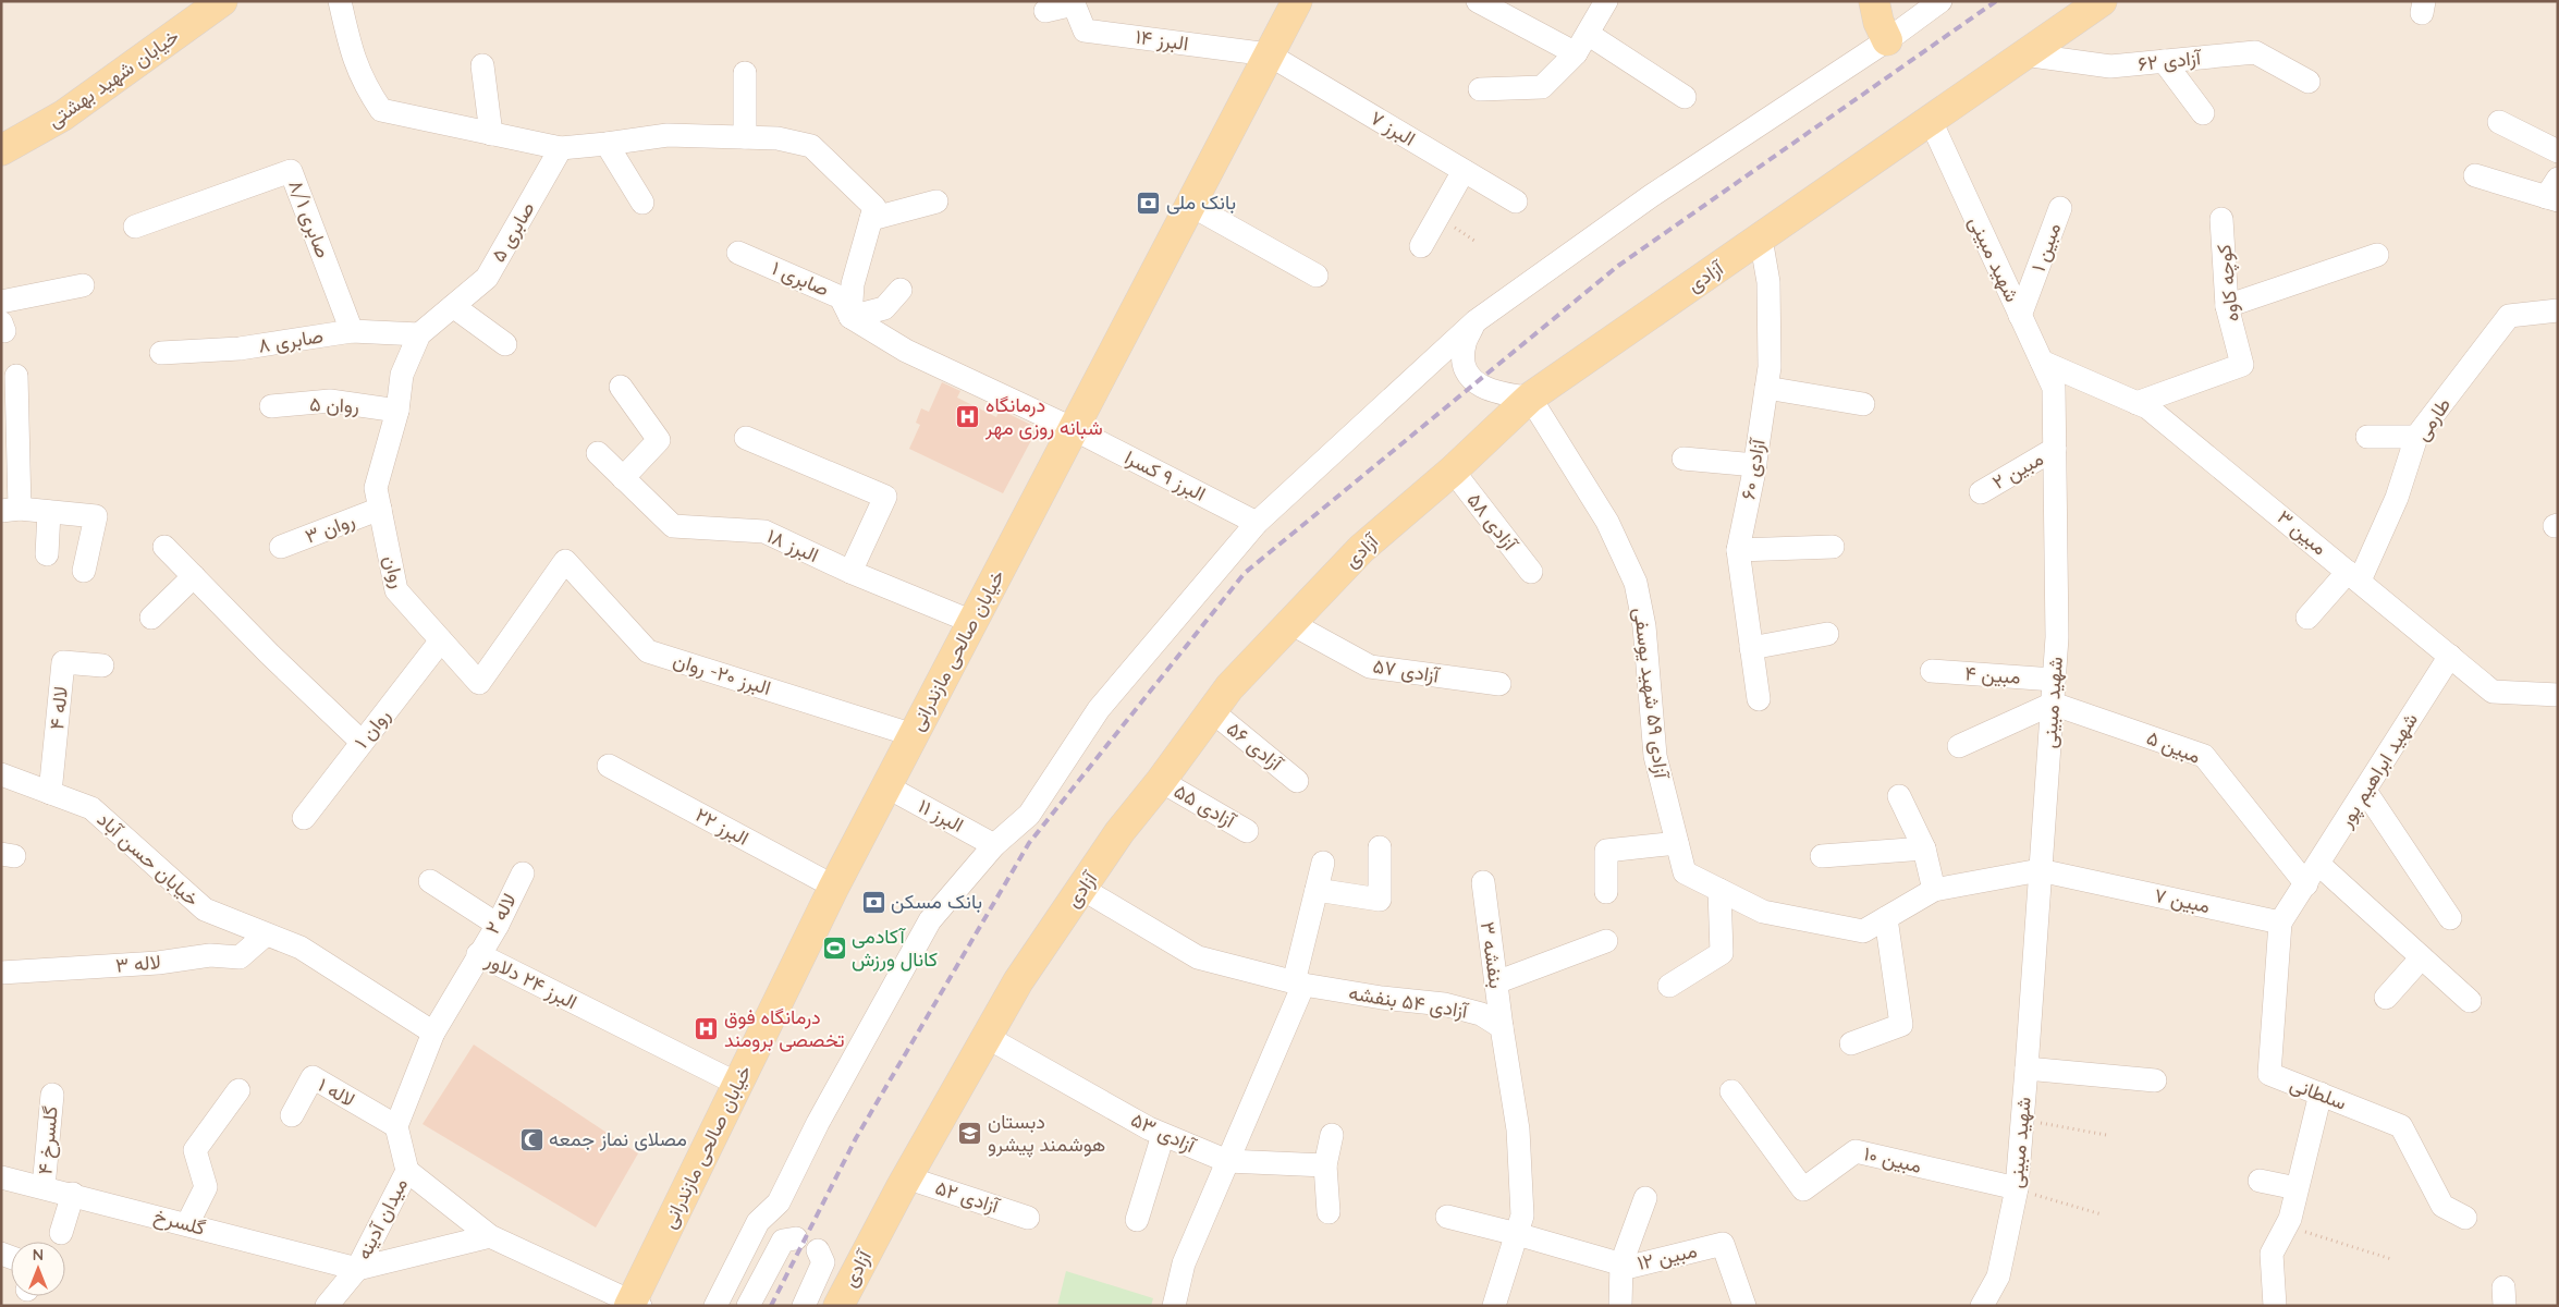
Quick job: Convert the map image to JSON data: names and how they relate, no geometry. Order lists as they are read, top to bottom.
{
  "streets": {
    "main road": ["خیابان شهید بهشتی", "آزادی", "خیابان صالحی مازندرانی"],
    "street": [
      "البرز ۱۴",
      "آزادی ۶۲",
      "البرز ۷",
      "صابری ۸/۱",
      "صابری ۵",
      "مبین ۱",
      "شهید مبینی",
      "صابری ۱",
      "کوچه کاوه",
      "صابری ۸",
      "روان ۵",
      "طارمی",
      "آزادی ۶۰",
      "مبین ۲",
      "البرز ۹ کسرا",
      "آزادی ۵۸",
      "روان ۳",
      "مبین ۳",
      "البرز ۱۸",
      "روان",
      "آزادی ۵۷",
      "البرز ۲۰- روان",
      "مبین ۴",
      "آزادی ۵۹ شهید یوسفی",
      "لاله ۴",
      "روان ۱",
      "آزادی ۵۶",
      "مبین ۵",
      "شهید ابراهیم پور",
      "آزادی ۵۵",
      "البرز ۱۱",
      "البرز ۲۲",
      "خیابان حسن آباد",
      "مبین ۷",
      "لاله ۲",
      "بنفشه ۳",
      "لاله ۳",
      "البرز ۲۴ دلاور",
      "آزادی ۵۴ بنفشه",
      "لاله ۱",
      "سلطانی",
      "آزادی ۵۳",
      "گلسرخ ۴",
      "مبین ۱۰",
      "آزادی ۵۲",
      "میدان آدینه",
      "گلسرخ",
      "مبین ۱۲"
    ]
  },
  "crossings": [
    ["البرز ۱۴", "البرز ۷"],
    ["البرز ۱۴", "خیابان صالحی مازندرانی"],
    ["آزادی ۶۲", "آزادی"],
    ["البرز ۷", "خیابان صالحی مازندرانی"],
    ["صابری ۸/۱", "صابری ۸"],
    ["صابری ۵", "روان"],
    ["مبین ۱", "شهید مبینی"],
    ["شهید مبینی", "آزادی"],
    ["شهید مبینی", "مبین ۲"],
    ["شهید مبینی", "مبین ۳"],
    ["شهید مبینی", "مبین ۴"],
    ["شهید مبینی", "مبین ۵"],
    ["شهید مبینی", "مبین ۷"],
    ["شهید مبینی", "مبین ۱۰"],
    ["آزادی", "آزادی ۶۰"],
    ["آزادی", "آزادی ۵۸"],
    ["آزادی", "آزادی ۵۷"],
    ["آزادی", "آزادی ۵۹ شهید یوسفی"],
    ["آزادی", "آزادی ۵۶"],
    ["آزادی", "آزادی ۵۵"],
    ["آزادی", "آزادی ۵۴ بنفشه"],
    ["آزادی", "آزادی ۵۳"],
    ["آزادی", "آزادی ۵۲"],
    ["صابری ۱", "البرز ۹ کسرا"],
    ["کوچه کاوه", "مبین ۳"],
    ["صابری ۸", "روان"],
    ["روان ۵", "روان"],
    ["طارمی", "مبین ۳"],
    ["البرز ۹ کسرا", "خیابان صالحی مازندرانی"],
    ["روان ۳", "روان"],
    ["مبین ۳", "شهید ابراهیم پور"],
    ["البرز ۱۸", "خیابان صالحی مازندرانی"],
    ["روان", "البرز ۲۰- روان"],
    ["روان", "روان ۱"],
    ["خیابان صالحی مازندرانی", "البرز ۲۰- روان"],
    ["خیابان صالحی مازندرانی", "البرز ۱۱"],
    ["خیابان صالحی مازندرانی", "البرز ۲۲"],
    ["خیابان صالحی مازندرانی", "البرز ۲۴ دلاور"],
    ["لاله ۴", "خیابان حسن آباد"],
    ["مبین ۵", "شهید ابراهیم پور"],
    ["خیابان حسن آباد", "لاله ۳"],
    ["خیابان حسن آباد", "البرز ۲۴ دلاور"],
    ["مبین ۷", "سلطانی"],
    ["لاله ۲", "البرز ۲۴ دلاور"],
    ["بنفشه ۳", "آزادی ۵۴ بنفشه"],
    ["البرز ۲۴ دلاور", "لاله ۱"],
    ["گلسرخ ۴", "گلسرخ"],
    ["میدان آدینه", "گلسرخ"]
  ],
  "places": {
    "bank": ["بانک ملی", "بانک مسکن"],
    "hospital": ["درمانگاه شبانه روزی مهر", "درمانگاه فوق تخصصی برومند"],
    "sports": ["آکادمی کانال ورزش"],
    "school or university": ["دبستان هوشمند پیشرو"],
    "mosque": ["مصلای نماز جمعه"]
  },
  "north": "top"
}
